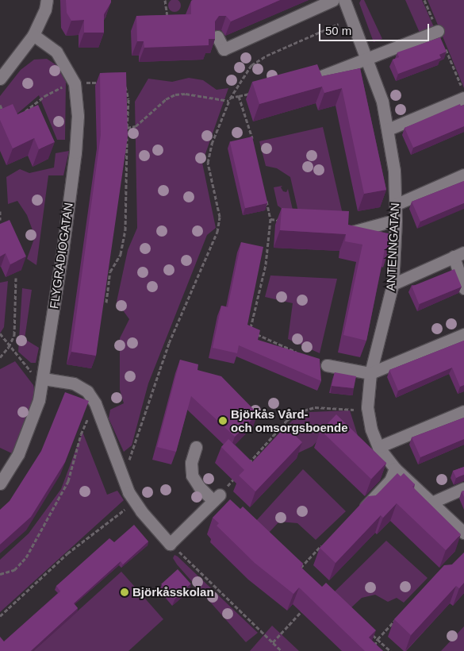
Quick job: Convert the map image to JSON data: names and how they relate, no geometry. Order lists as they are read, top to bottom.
{
  "streets": {
    "street": ["ANTENNGATAN", "FLYGRADIOGATAN"]
  },
  "places": ["Björkås Vård- och omsorgsboende", "Björkåsskolan"],
  "scale_bar": "50 m"
}
